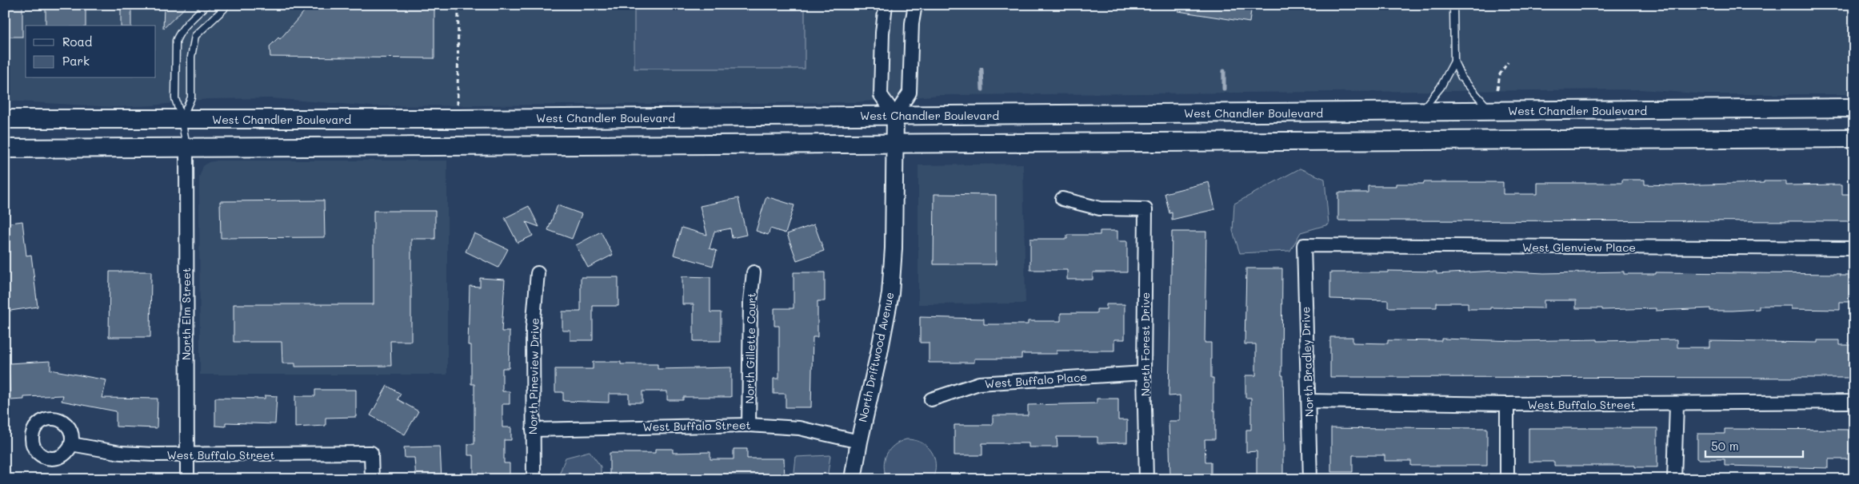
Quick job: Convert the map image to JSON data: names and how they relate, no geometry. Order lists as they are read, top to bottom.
{
  "streets": {
    "main road": ["West Chandler Boulevard"],
    "street": [
      "West Glenview Place",
      "North Elm Street",
      "North Forest Drive",
      "North Gillette Court",
      "North Driftwood Avenue",
      "North Bradley Drive",
      "North Pineview Drive",
      "West Buffalo Place",
      "West Buffalo Street"
    ]
  },
  "crossings": [
    ["West Chandler Boulevard", "North Driftwood Avenue"],
    ["West Glenview Place", "North Bradley Drive"],
    ["North Elm Street", "West Buffalo Street"],
    ["North Forest Drive", "West Buffalo Place"],
    ["North Gillette Court", "West Buffalo Street"],
    ["North Driftwood Avenue", "West Buffalo Street"],
    ["North Bradley Drive", "West Buffalo Street"],
    ["North Pineview Drive", "West Buffalo Street"]
  ],
  "legend": ["Road", "Park"],
  "scale_bar": "50 m"
}
